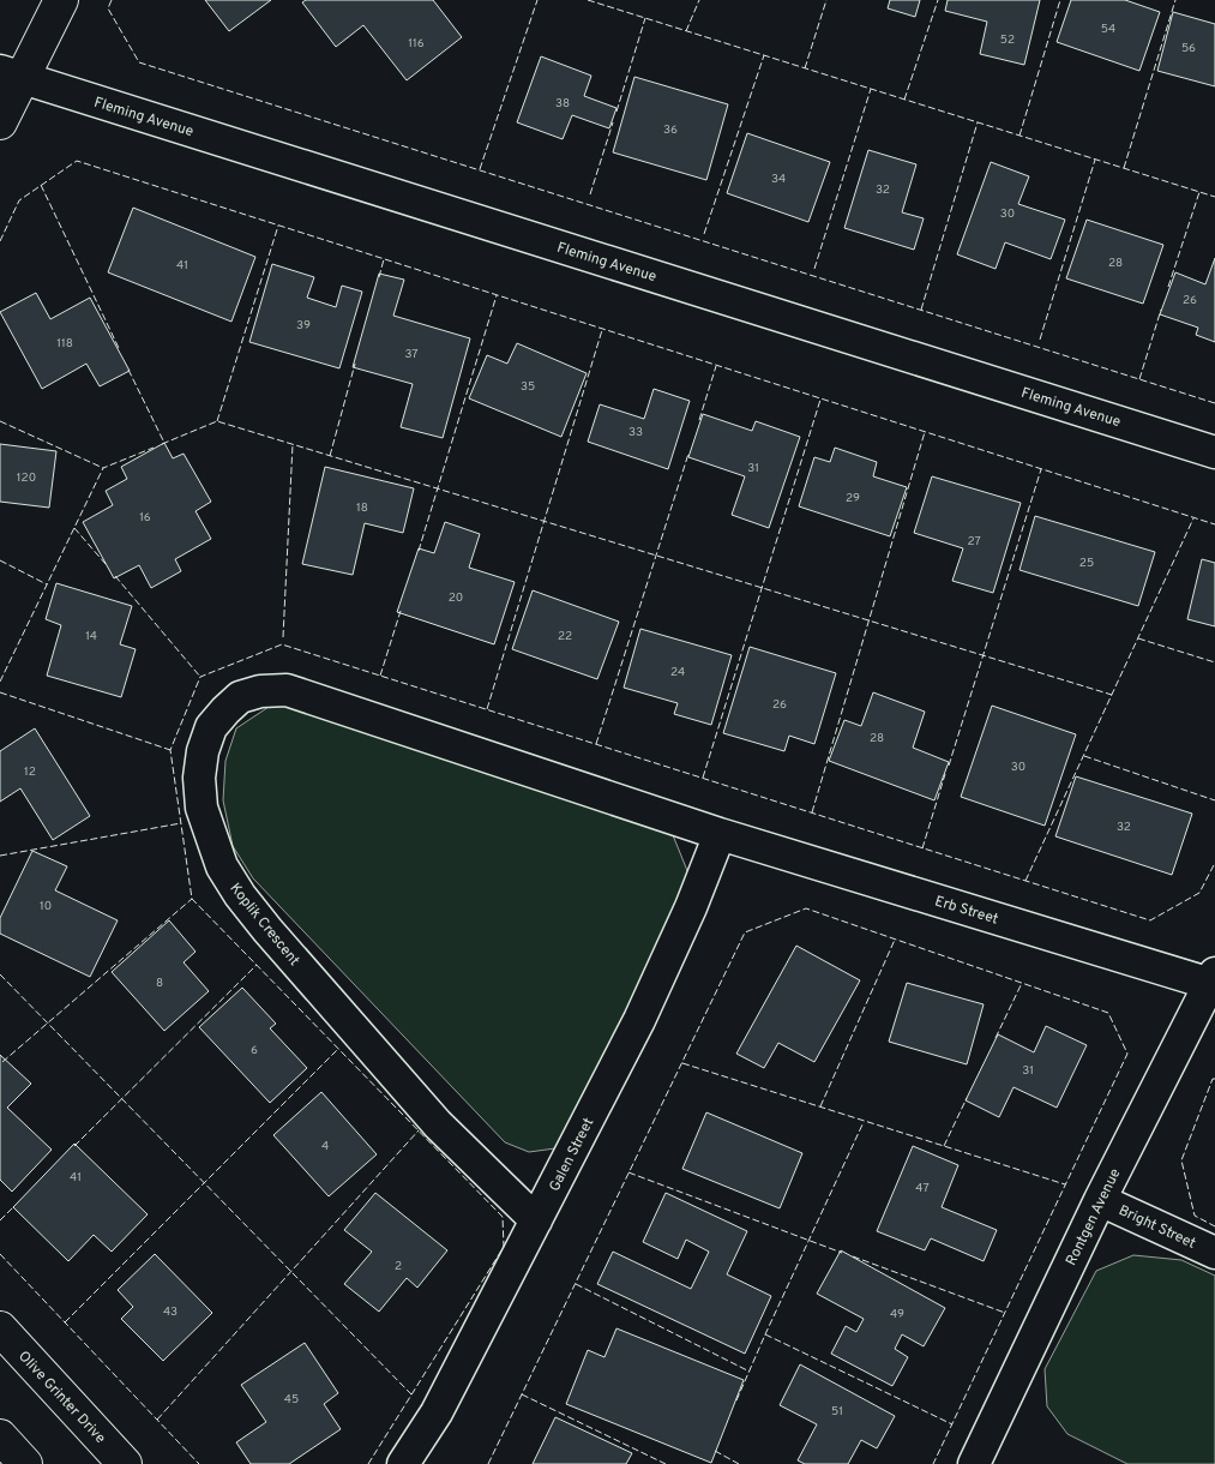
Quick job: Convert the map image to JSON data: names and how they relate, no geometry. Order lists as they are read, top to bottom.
{
  "streets": {
    "street": [
      "Fleming Avenue",
      "Erb Street",
      "Koplik Crescent",
      "Galen Street",
      "Rontgen Avenue",
      "Bright Street",
      "Olive Grinter Drive"
    ]
  },
  "crossings": [
    ["Erb Street", "Koplik Crescent"],
    ["Erb Street", "Galen Street"],
    ["Erb Street", "Rontgen Avenue"],
    ["Koplik Crescent", "Galen Street"],
    ["Rontgen Avenue", "Bright Street"]
  ],
  "house_numbers": [
    "54",
    "52",
    "116",
    "56",
    "38",
    "36",
    "34",
    "32",
    "30",
    "28",
    "41",
    "26",
    "39",
    "118",
    "37",
    "35",
    "33",
    "31",
    "120",
    "29",
    "18",
    "16",
    "27",
    "25",
    "20",
    "14",
    "22",
    "24",
    "26",
    "28",
    "30",
    "12",
    "32",
    "10",
    "8",
    "6",
    "31",
    "4",
    "41",
    "47",
    "2",
    "43",
    "49",
    "45",
    "51"
  ]
}
